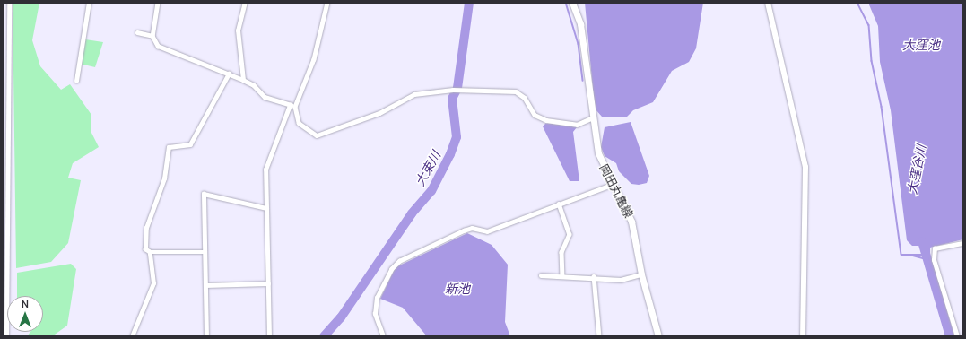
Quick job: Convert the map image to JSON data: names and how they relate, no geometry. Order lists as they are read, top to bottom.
{
  "streets": {
    "main road": ["岡田丸亀線"]
  },
  "water": [
    "大窪池",
    "大束川",
    "大窪谷川",
    "新池"
  ],
  "north": "top"
}
